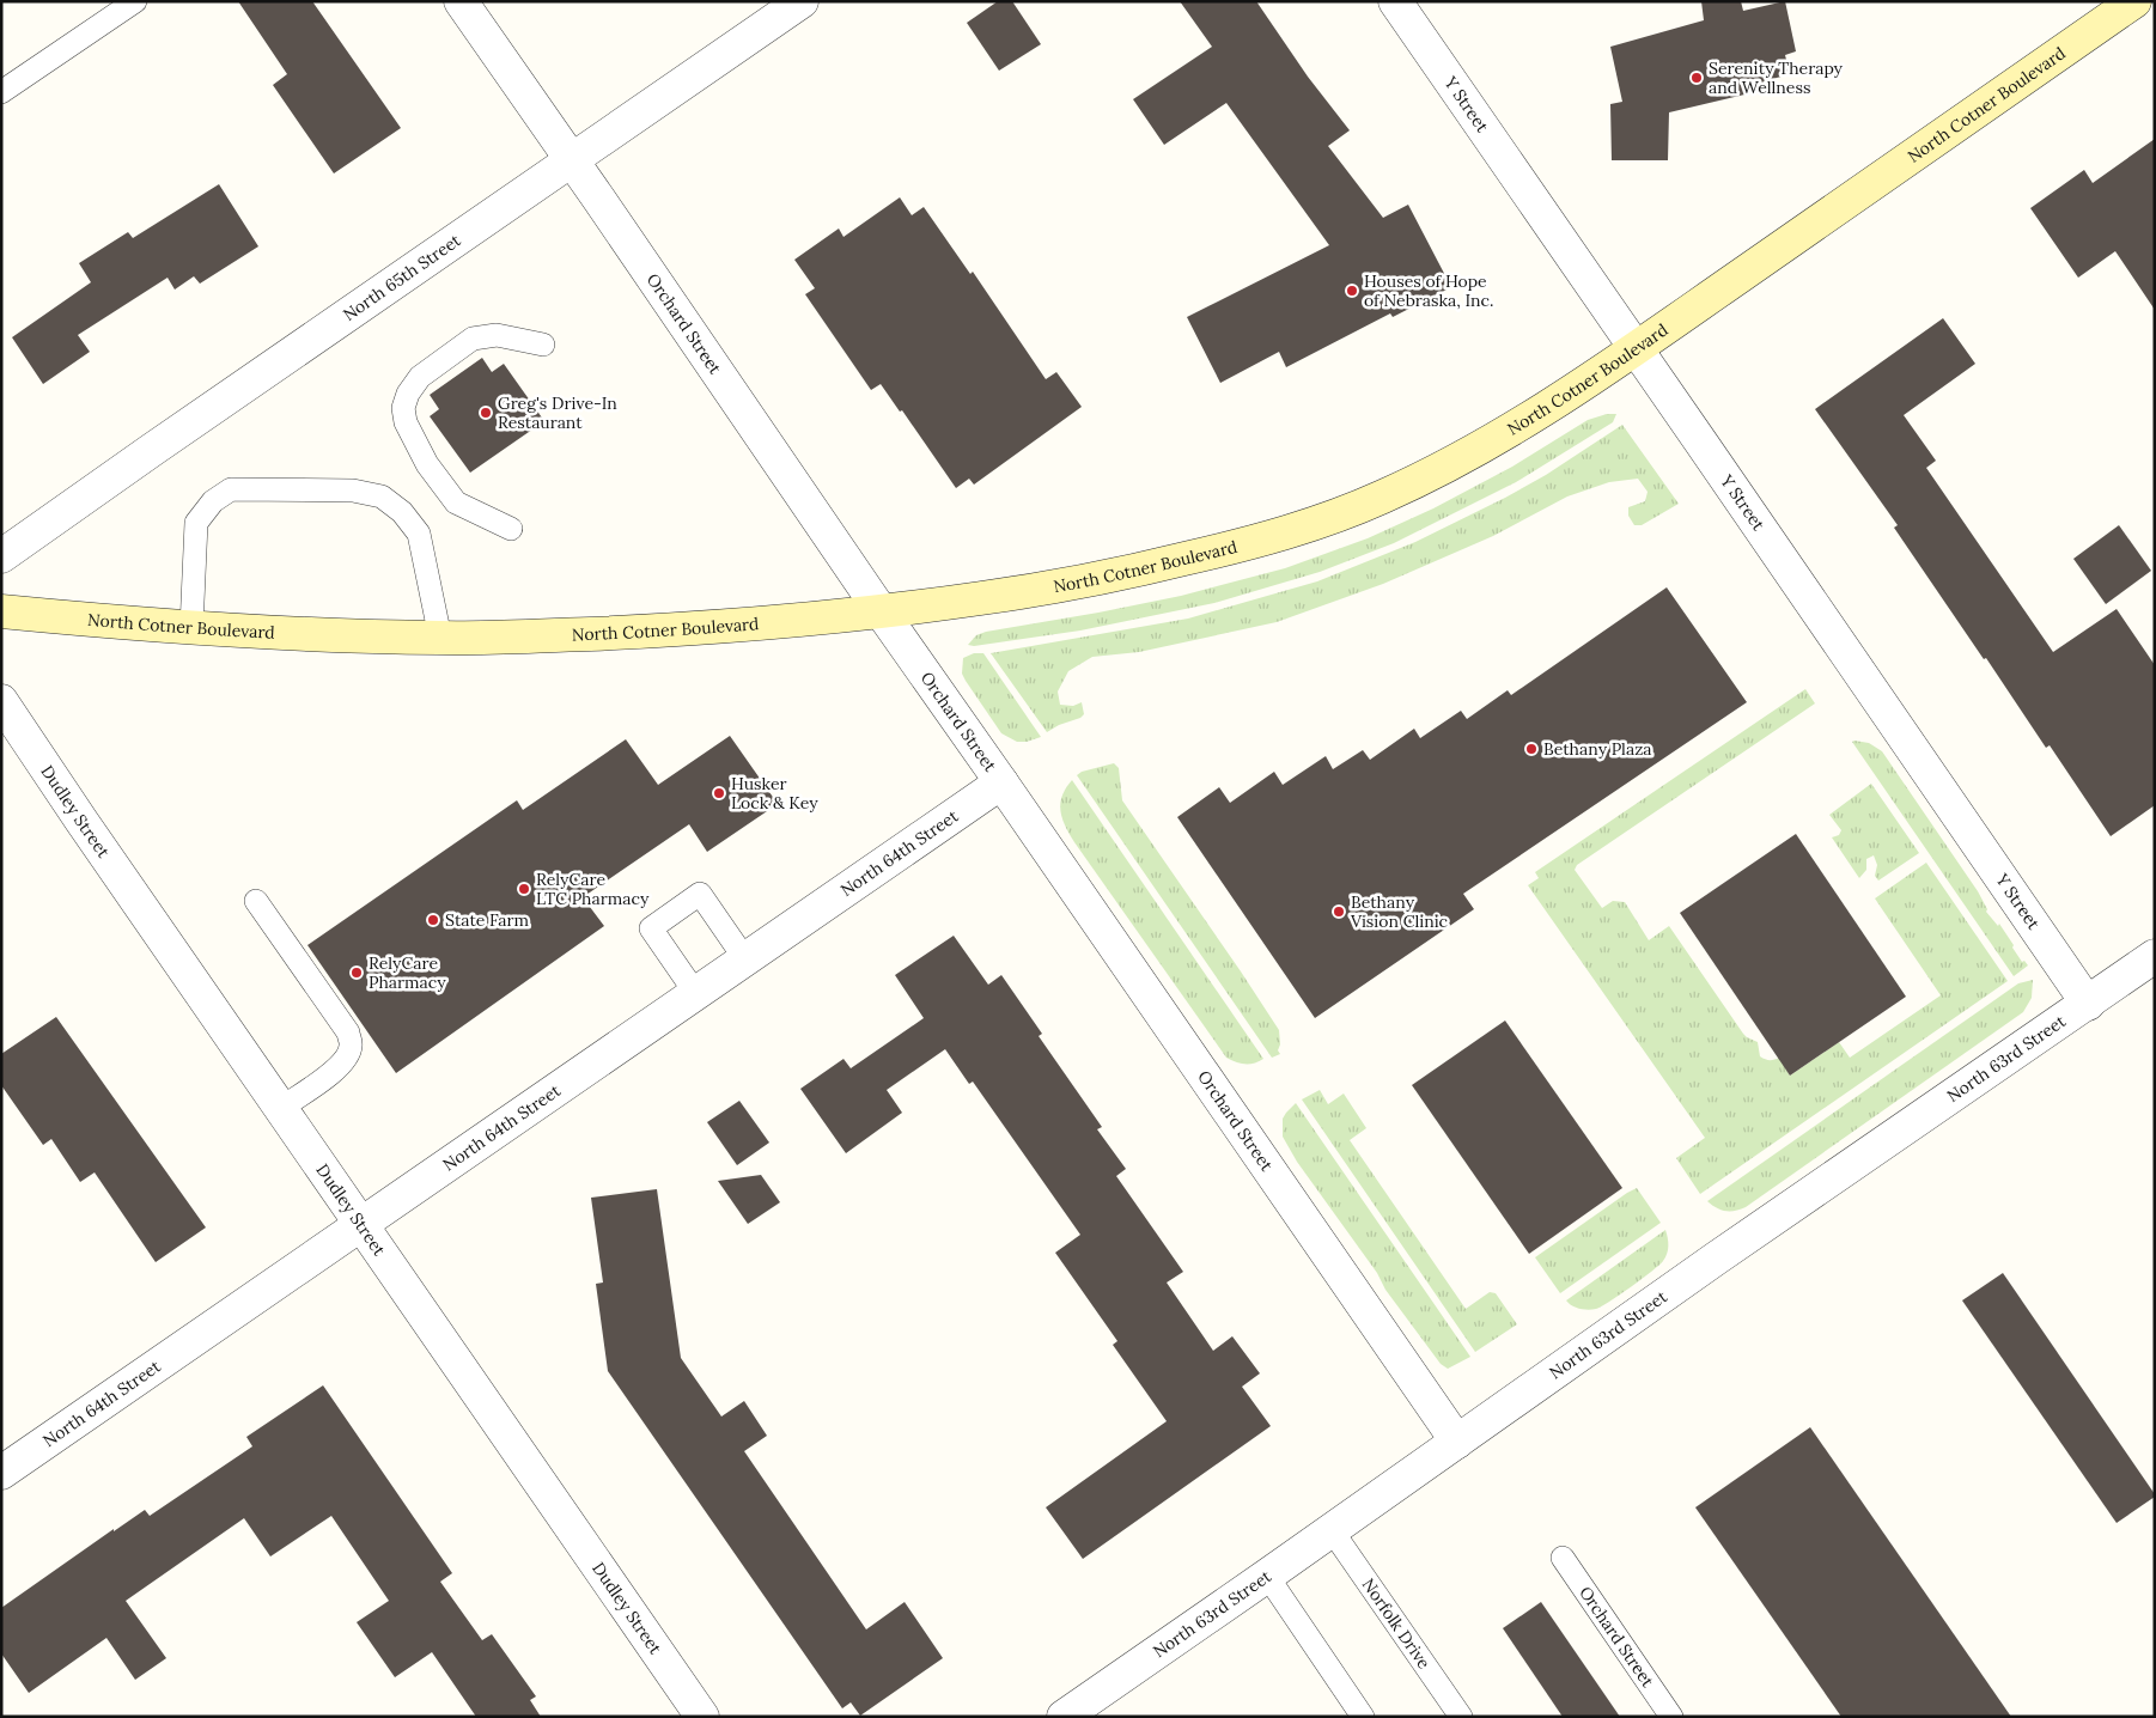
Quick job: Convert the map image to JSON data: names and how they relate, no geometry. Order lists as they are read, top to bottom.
{
  "streets": {
    "main road": ["North Cotner Boulevard"],
    "street": [
      "Y Street",
      "North 65th Street",
      "Orchard Street",
      "Dudley Street",
      "North 64th Street",
      "North 63rd Street"
    ],
    "lane": ["Norfolk Drive"]
  },
  "crossings": [
    ["Y Street", "North Cotner Boulevard"],
    ["Y Street", "North 63rd Street"],
    ["North Cotner Boulevard", "Orchard Street"],
    ["North 65th Street", "Orchard Street"],
    ["Orchard Street", "North 64th Street"],
    ["Orchard Street", "North 63rd Street"],
    ["Dudley Street", "North 64th Street"],
    ["North 63rd Street", "Norfolk Drive"]
  ],
  "places": [
    "Serenity Therapy and Wellness",
    "Houses of Hope of Nebraska, Inc.",
    "Greg's Drive-In Restaurant",
    "Bethany Plaza",
    "Husker Lock & Key",
    "RelyCare LTC Pharmacy",
    "Bethany Vision Clinic",
    "State Farm",
    "RelyCare Pharmacy"
  ]
}
